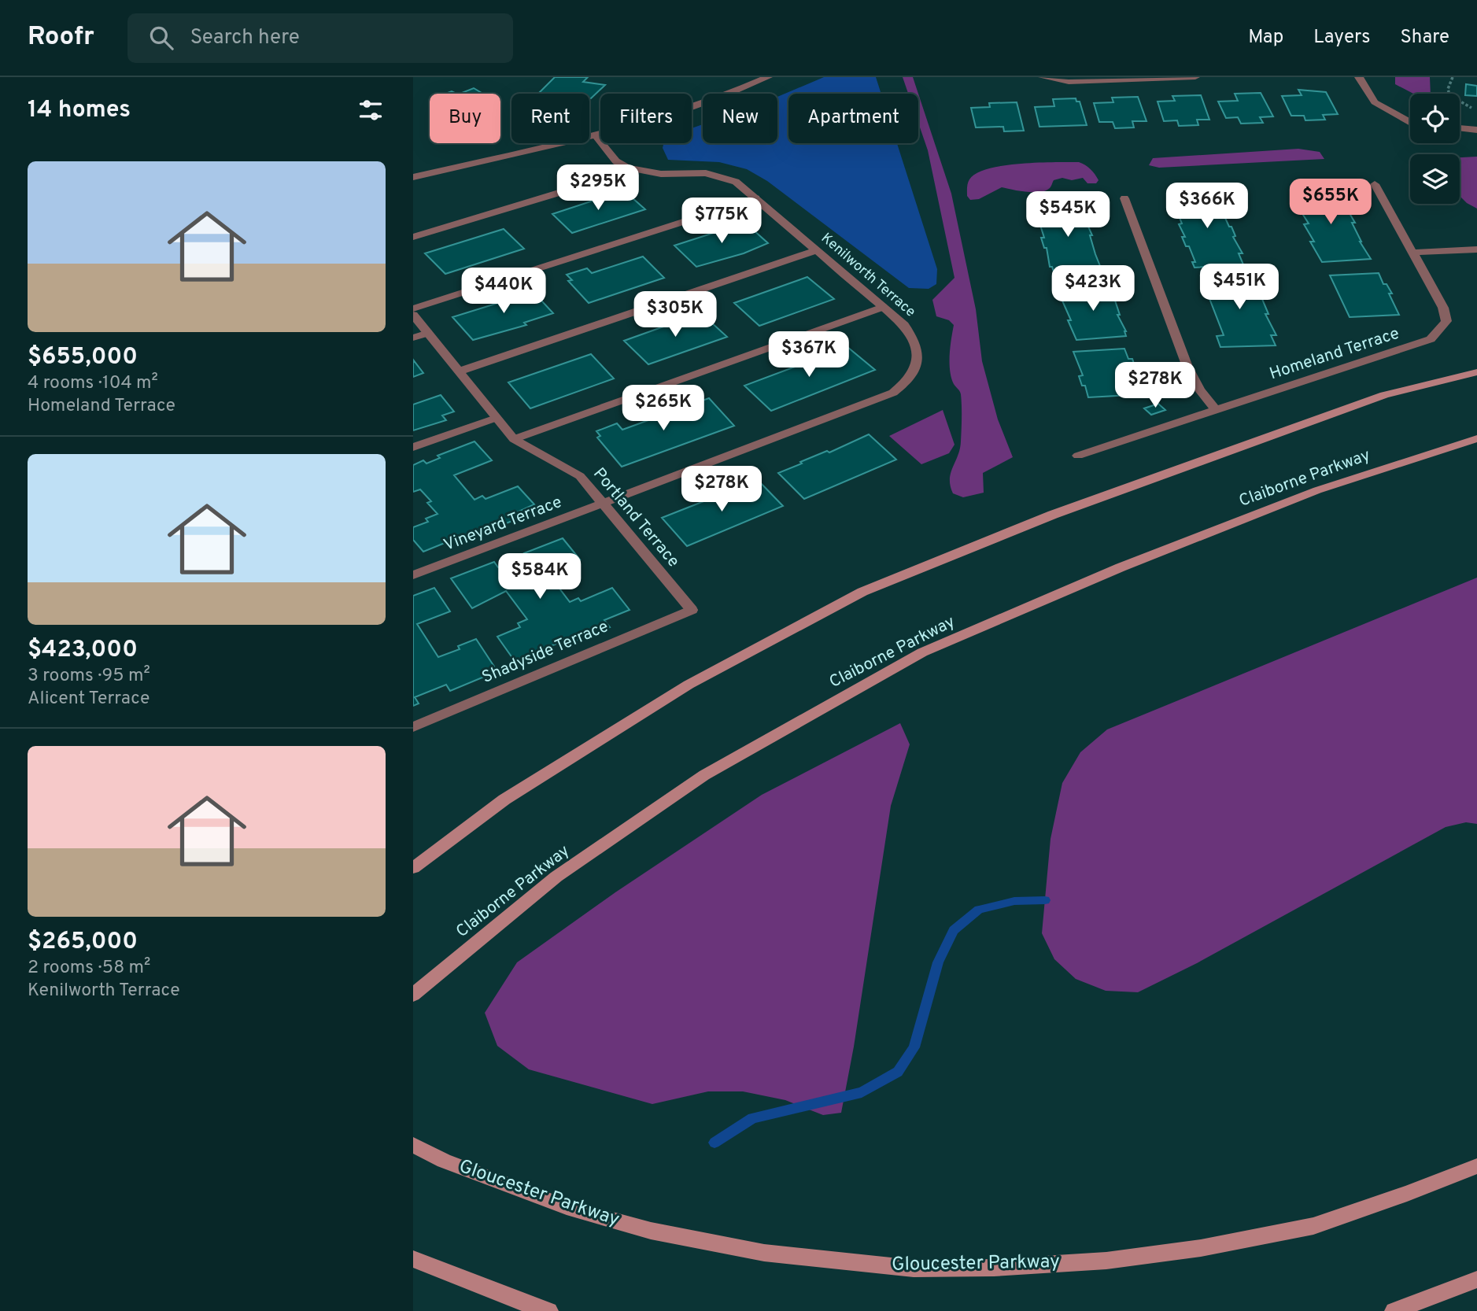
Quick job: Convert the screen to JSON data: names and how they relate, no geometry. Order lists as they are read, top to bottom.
{
  "streets": {
    "main road": ["Claiborne Parkway", "Gloucester Parkway"],
    "street": [
      "Kenilworth Terrace",
      "Homeland Terrace",
      "Portland Terrace",
      "Vineyard Terrace",
      "Shadyside Terrace"
    ]
  },
  "crossings": [
    ["Kenilworth Terrace", "Portland Terrace"],
    ["Kenilworth Terrace", "Vineyard Terrace"],
    ["Portland Terrace", "Vineyard Terrace"],
    ["Portland Terrace", "Shadyside Terrace"]
  ],
  "page": {
    "header": "Roofr",
    "search": "Search here",
    "nav": ["Map", "Layers", "Share"],
    "heading": "14 homes",
    "chip": [
      "Buy",
      "Rent",
      "Filters",
      "New",
      "Apartment"
    ],
    "list": [
      {
        "name": "$655,000",
        "note": "4 rooms · 104 m² · Homeland Terrace"
      },
      {
        "name": "$423,000",
        "note": "3 rooms · 95 m² · Alicent Terrace"
      },
      {
        "name": "$265,000",
        "note": "2 rooms · 58 m² · Kenilworth Terrace"
      }
    ],
    "price": [
      "$295K",
      "$655K",
      "$366K",
      "$545K",
      "$775K",
      "$451K",
      "$423K",
      "$440K",
      "$305K",
      "$367K",
      "$278K",
      "$265K",
      "$278K",
      "$584K"
    ]
  }
}
